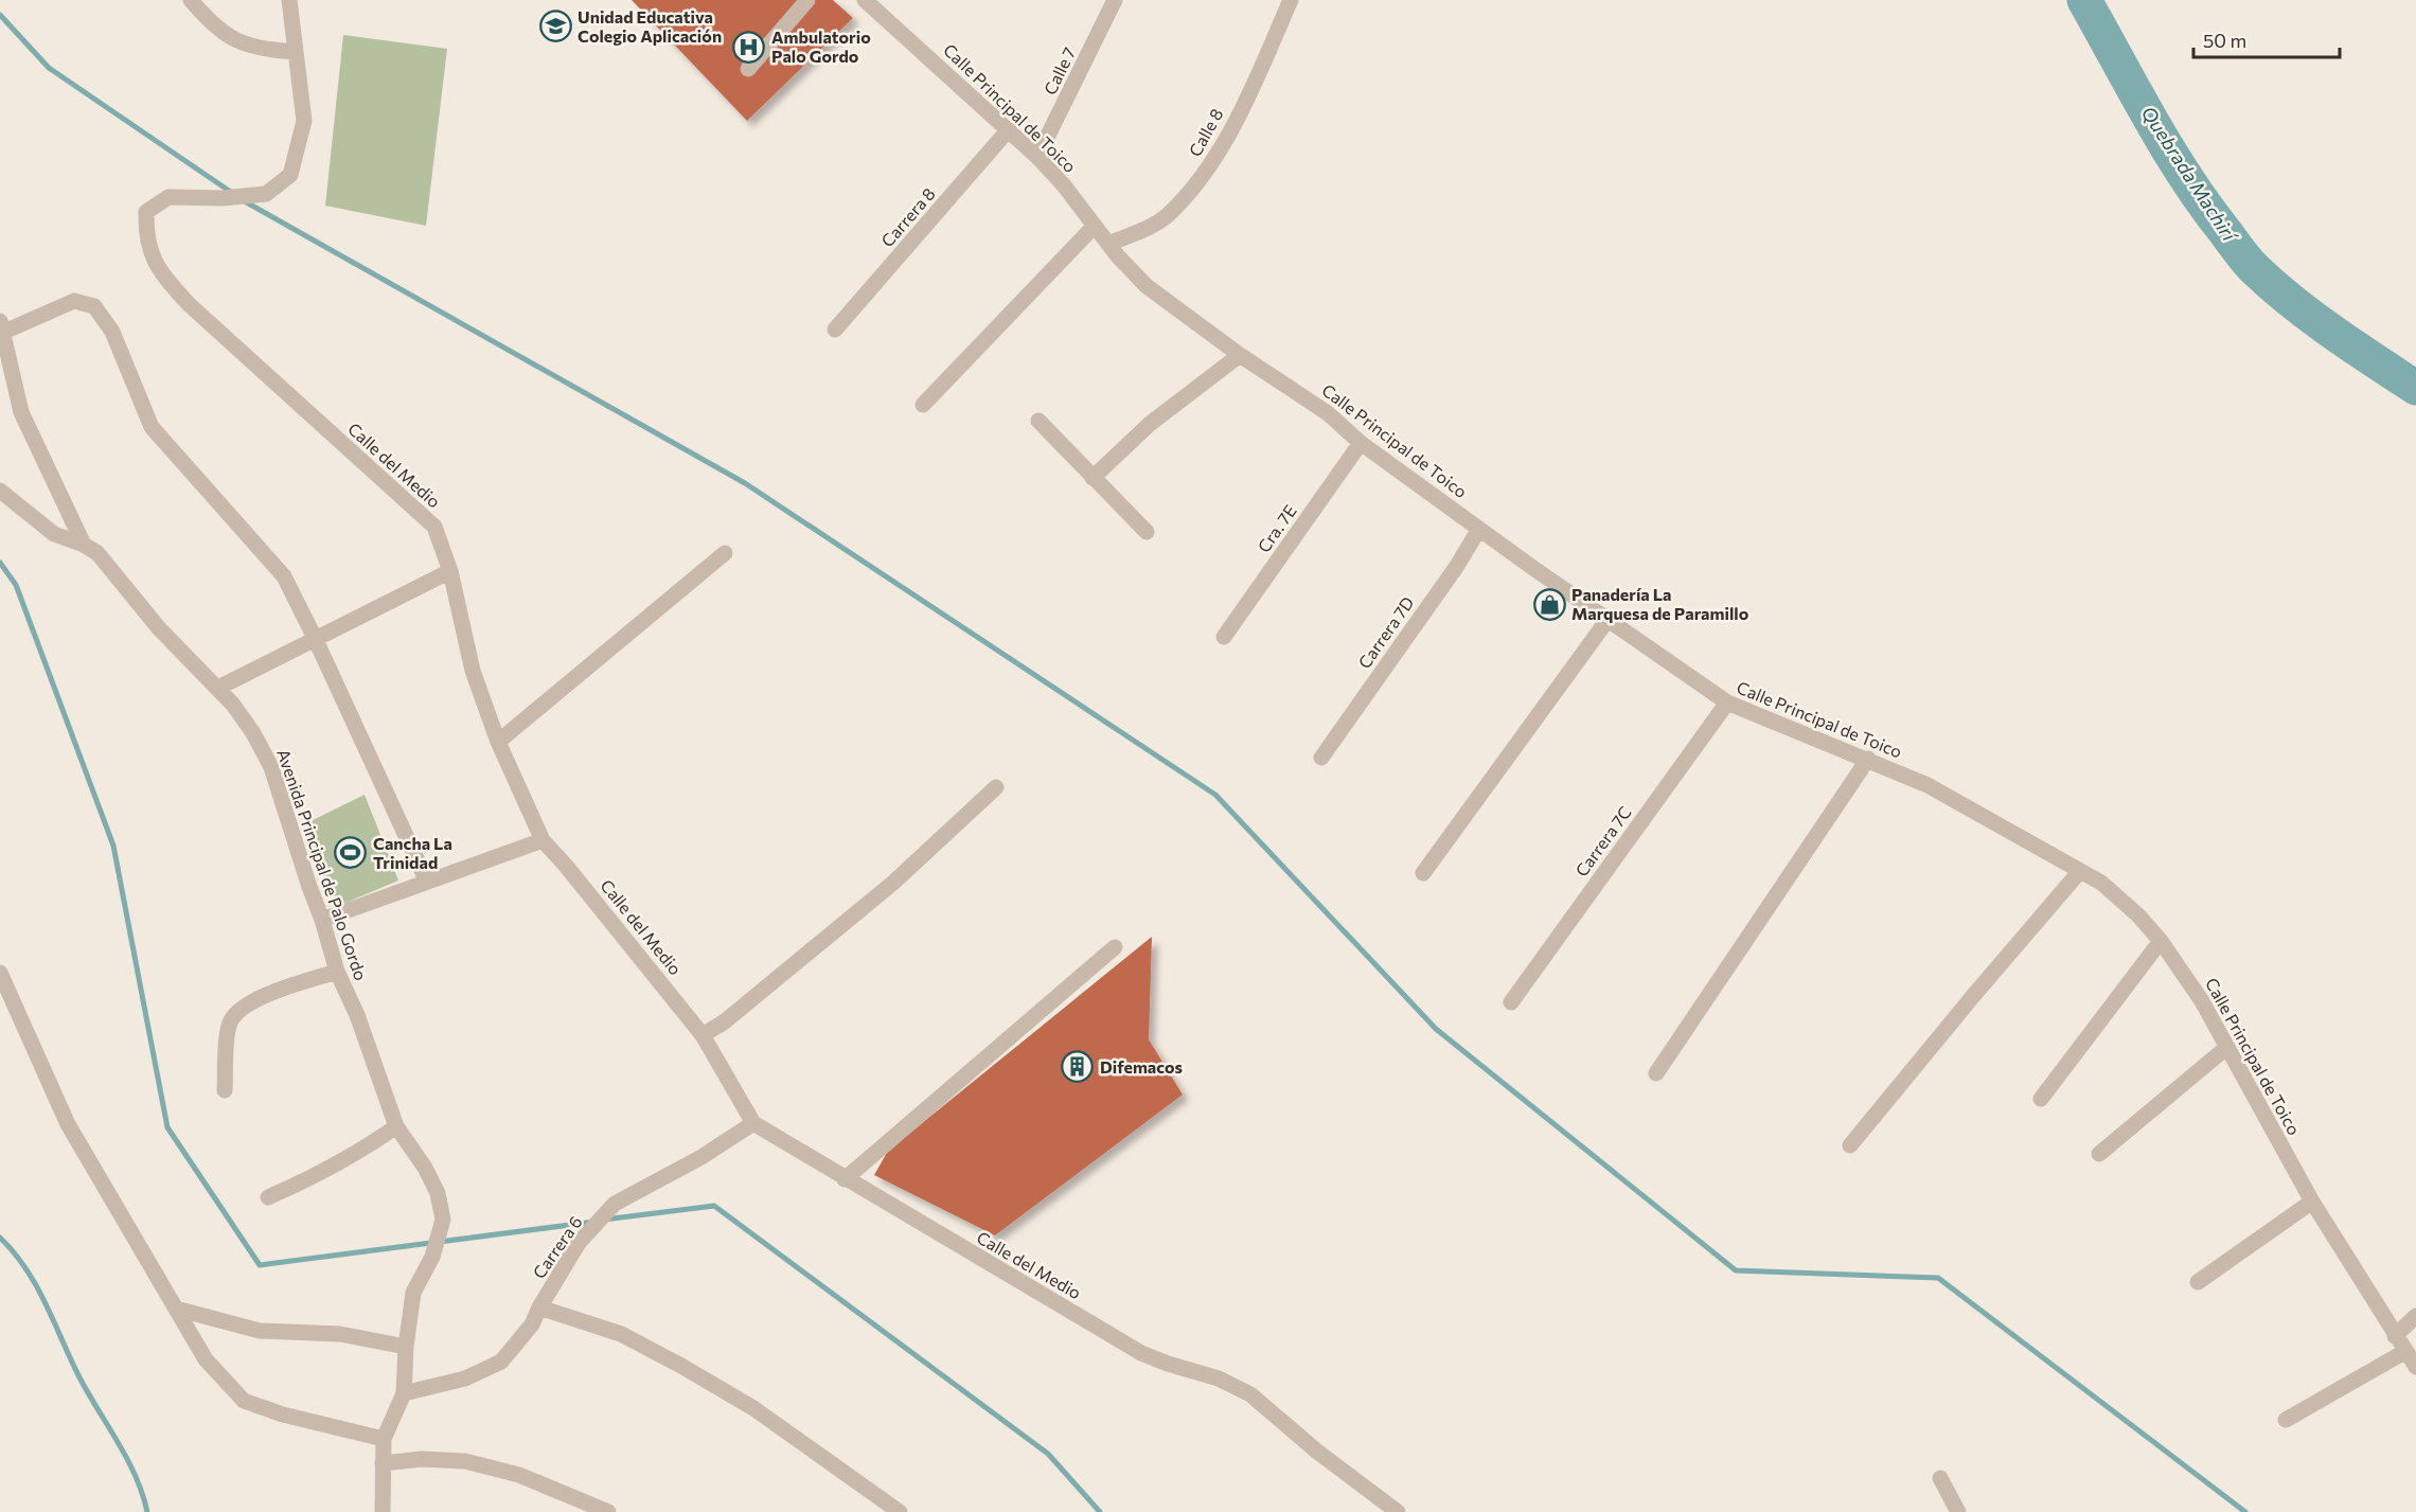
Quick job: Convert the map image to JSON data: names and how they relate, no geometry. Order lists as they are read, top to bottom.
{
  "streets": {
    "street": [
      "Calle 7",
      "Calle Principal de Toico",
      "Calle 8",
      "Carrera 8",
      "Calle del Medio",
      "Cra. 7E",
      "Carrera 7D",
      "Carrera 7C",
      "Avenida Principal de Palo Gordo",
      "Carrera 6"
    ]
  },
  "crossings": [
    ["Calle 7", "Calle Principal de Toico"],
    ["Calle Principal de Toico", "Calle 8"],
    ["Calle Principal de Toico", "Carrera 8"],
    ["Calle Principal de Toico", "Cra. 7E"],
    ["Calle Principal de Toico", "Carrera 7D"],
    ["Calle Principal de Toico", "Carrera 7C"],
    ["Calle del Medio", "Carrera 6"],
    ["Avenida Principal de Palo Gordo", "Carrera 6"]
  ],
  "water": ["Quebrada Machirí"],
  "places": {
    "school or university": ["Unidad Educativa Colegio Aplicación"],
    "hospital": ["Ambulatorio Palo Gordo"],
    "shop": ["Panadería La Marquesa de Paramillo"],
    "sports": ["Cancha La Trinidad"],
    "building": ["Difemacos"]
  },
  "scale_bar": "50 m"
}
